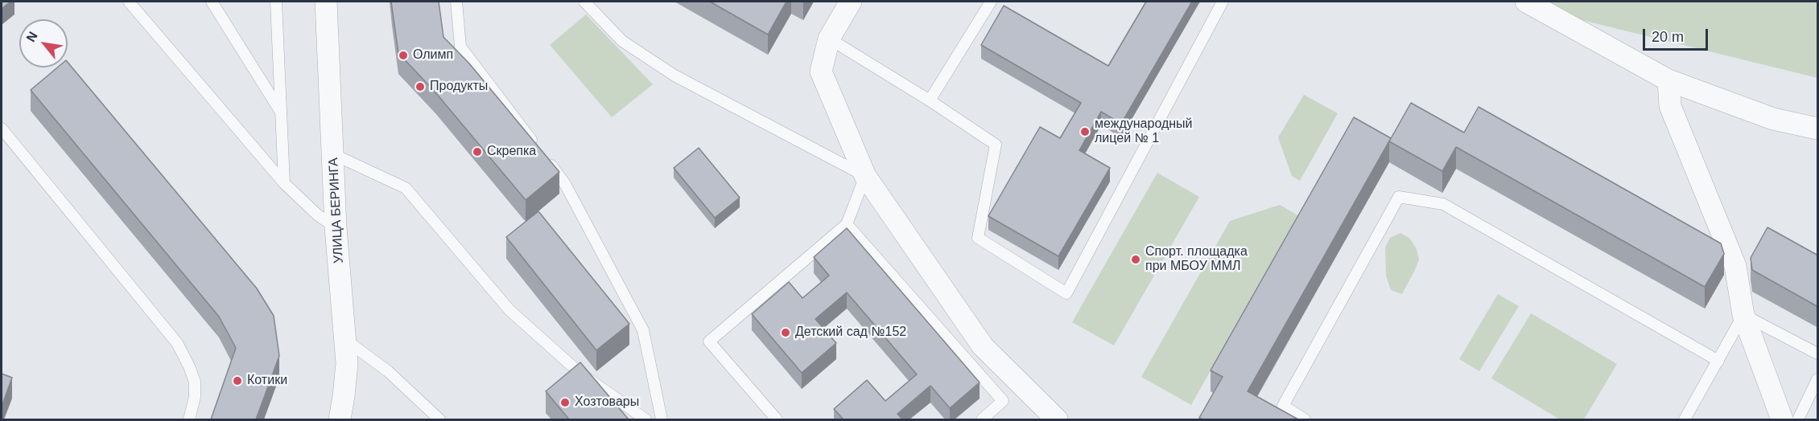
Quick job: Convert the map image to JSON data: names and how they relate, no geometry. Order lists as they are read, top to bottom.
{
  "streets": {
    "street": ["УЛИЦА БЕРИНГА"]
  },
  "places": [
    "Олимп",
    "Продукты",
    "международный лицей № 1",
    "Скрепка",
    "Спорт. площадка при МБОУ ММЛ",
    "Детский сад №152",
    "Котики",
    "Хозтовары"
  ],
  "scale_bar": "20 m",
  "north": "top left"
}
